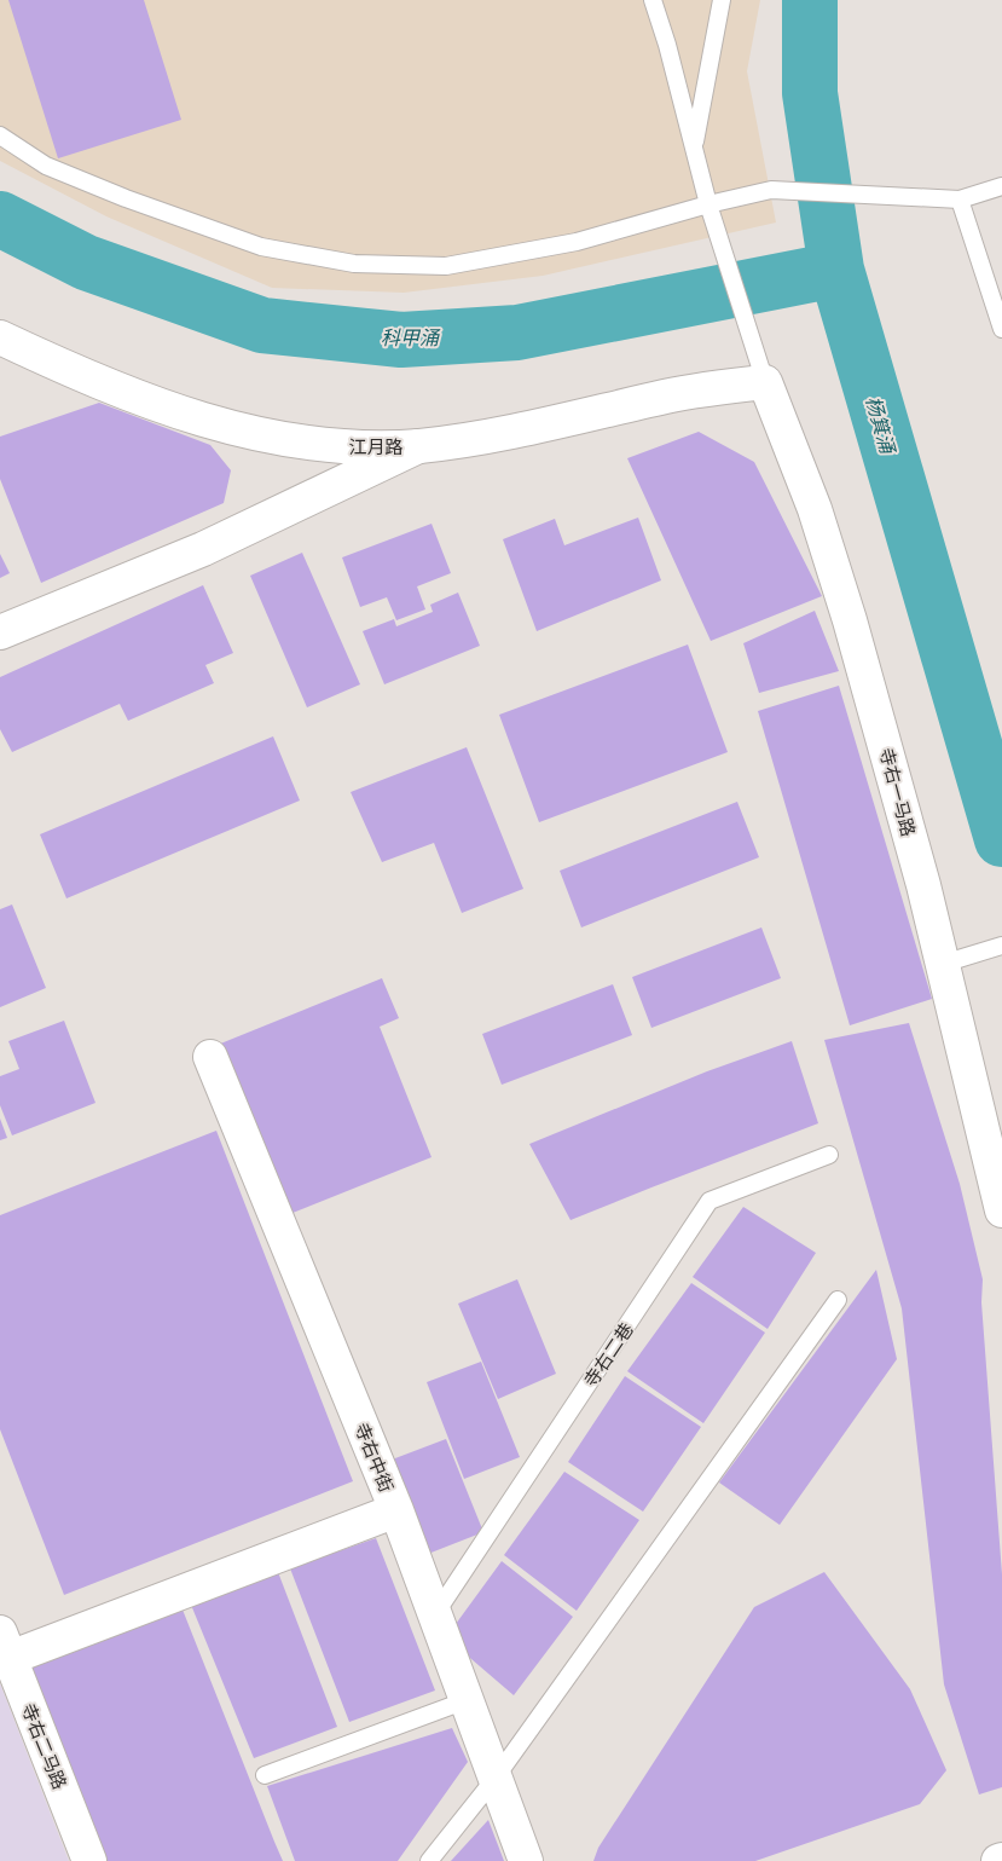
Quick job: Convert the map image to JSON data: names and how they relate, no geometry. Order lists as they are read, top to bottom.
{
  "streets": {
    "street": [
      "江月路",
      "寺右一马路",
      "寺右中街",
      "寺右二马路"
    ],
    "lane": ["寺右二巷"]
  },
  "crossings": [
    ["江月路", "寺右一马路"],
    ["寺右二巷", "寺右中街"]
  ],
  "water": ["科甲涌", "杨箕涌"]
}
